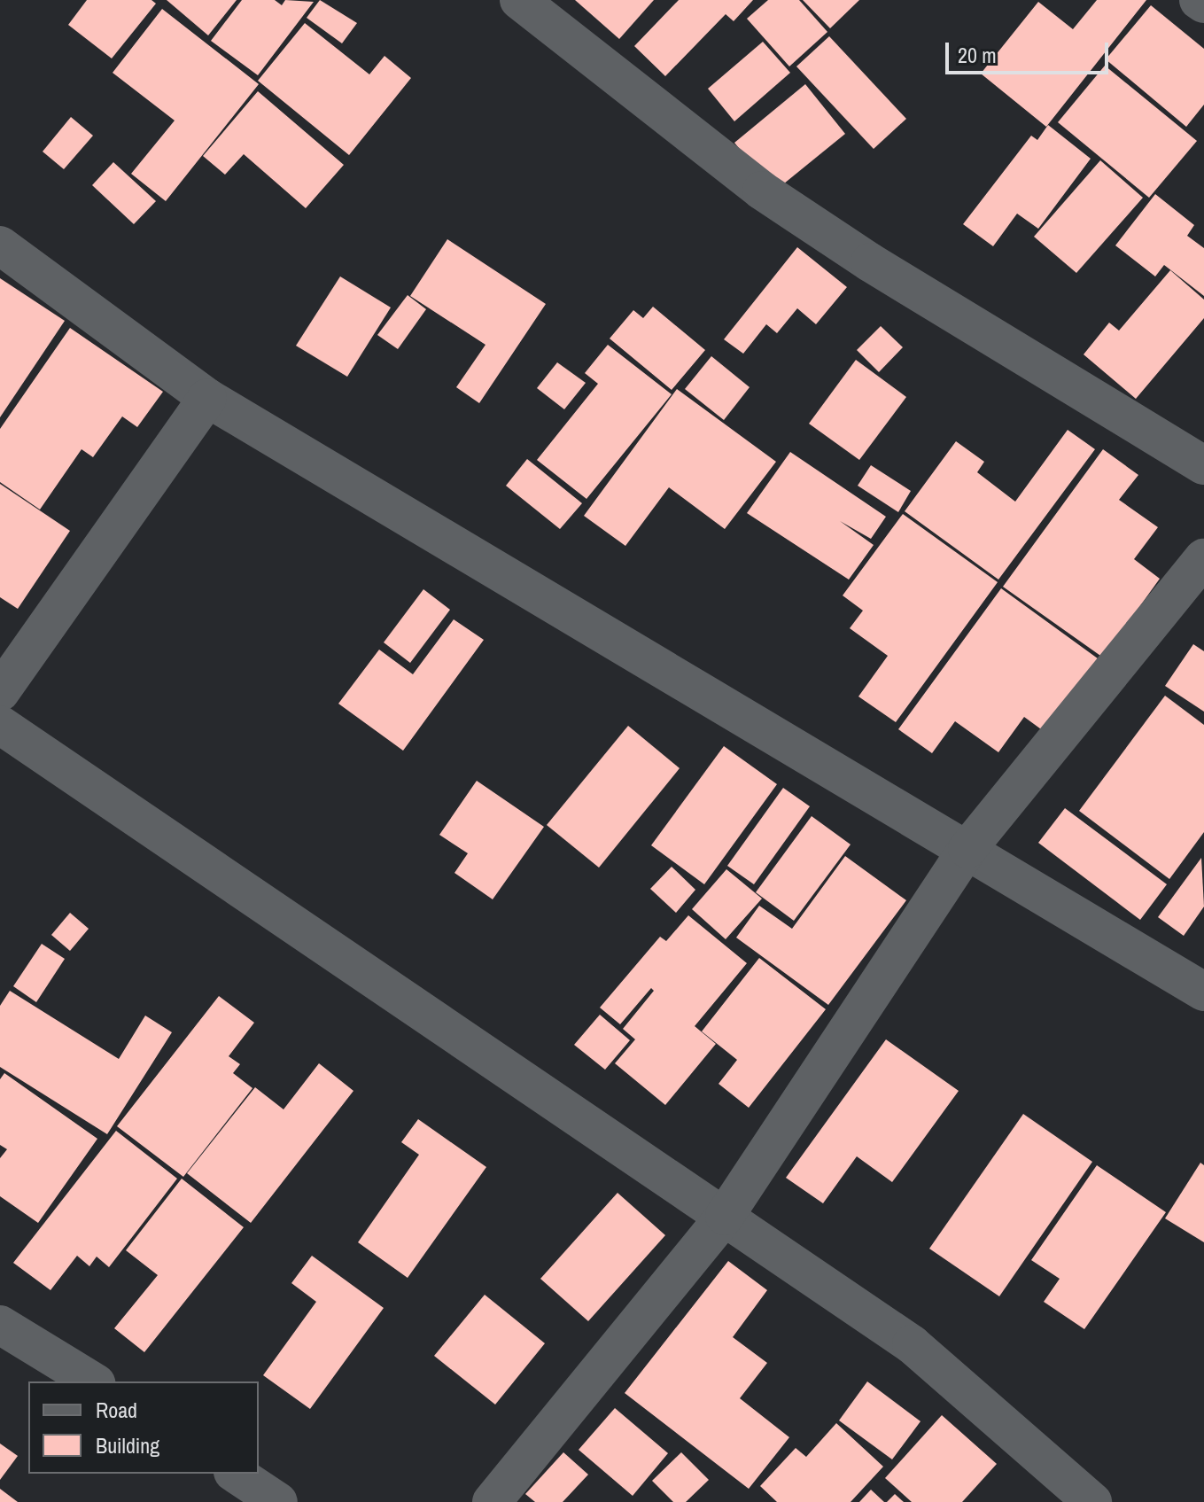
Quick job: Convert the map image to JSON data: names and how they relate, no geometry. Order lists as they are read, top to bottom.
{
  "legend": ["Road", "Building"],
  "scale_bar": "20 m"
}
